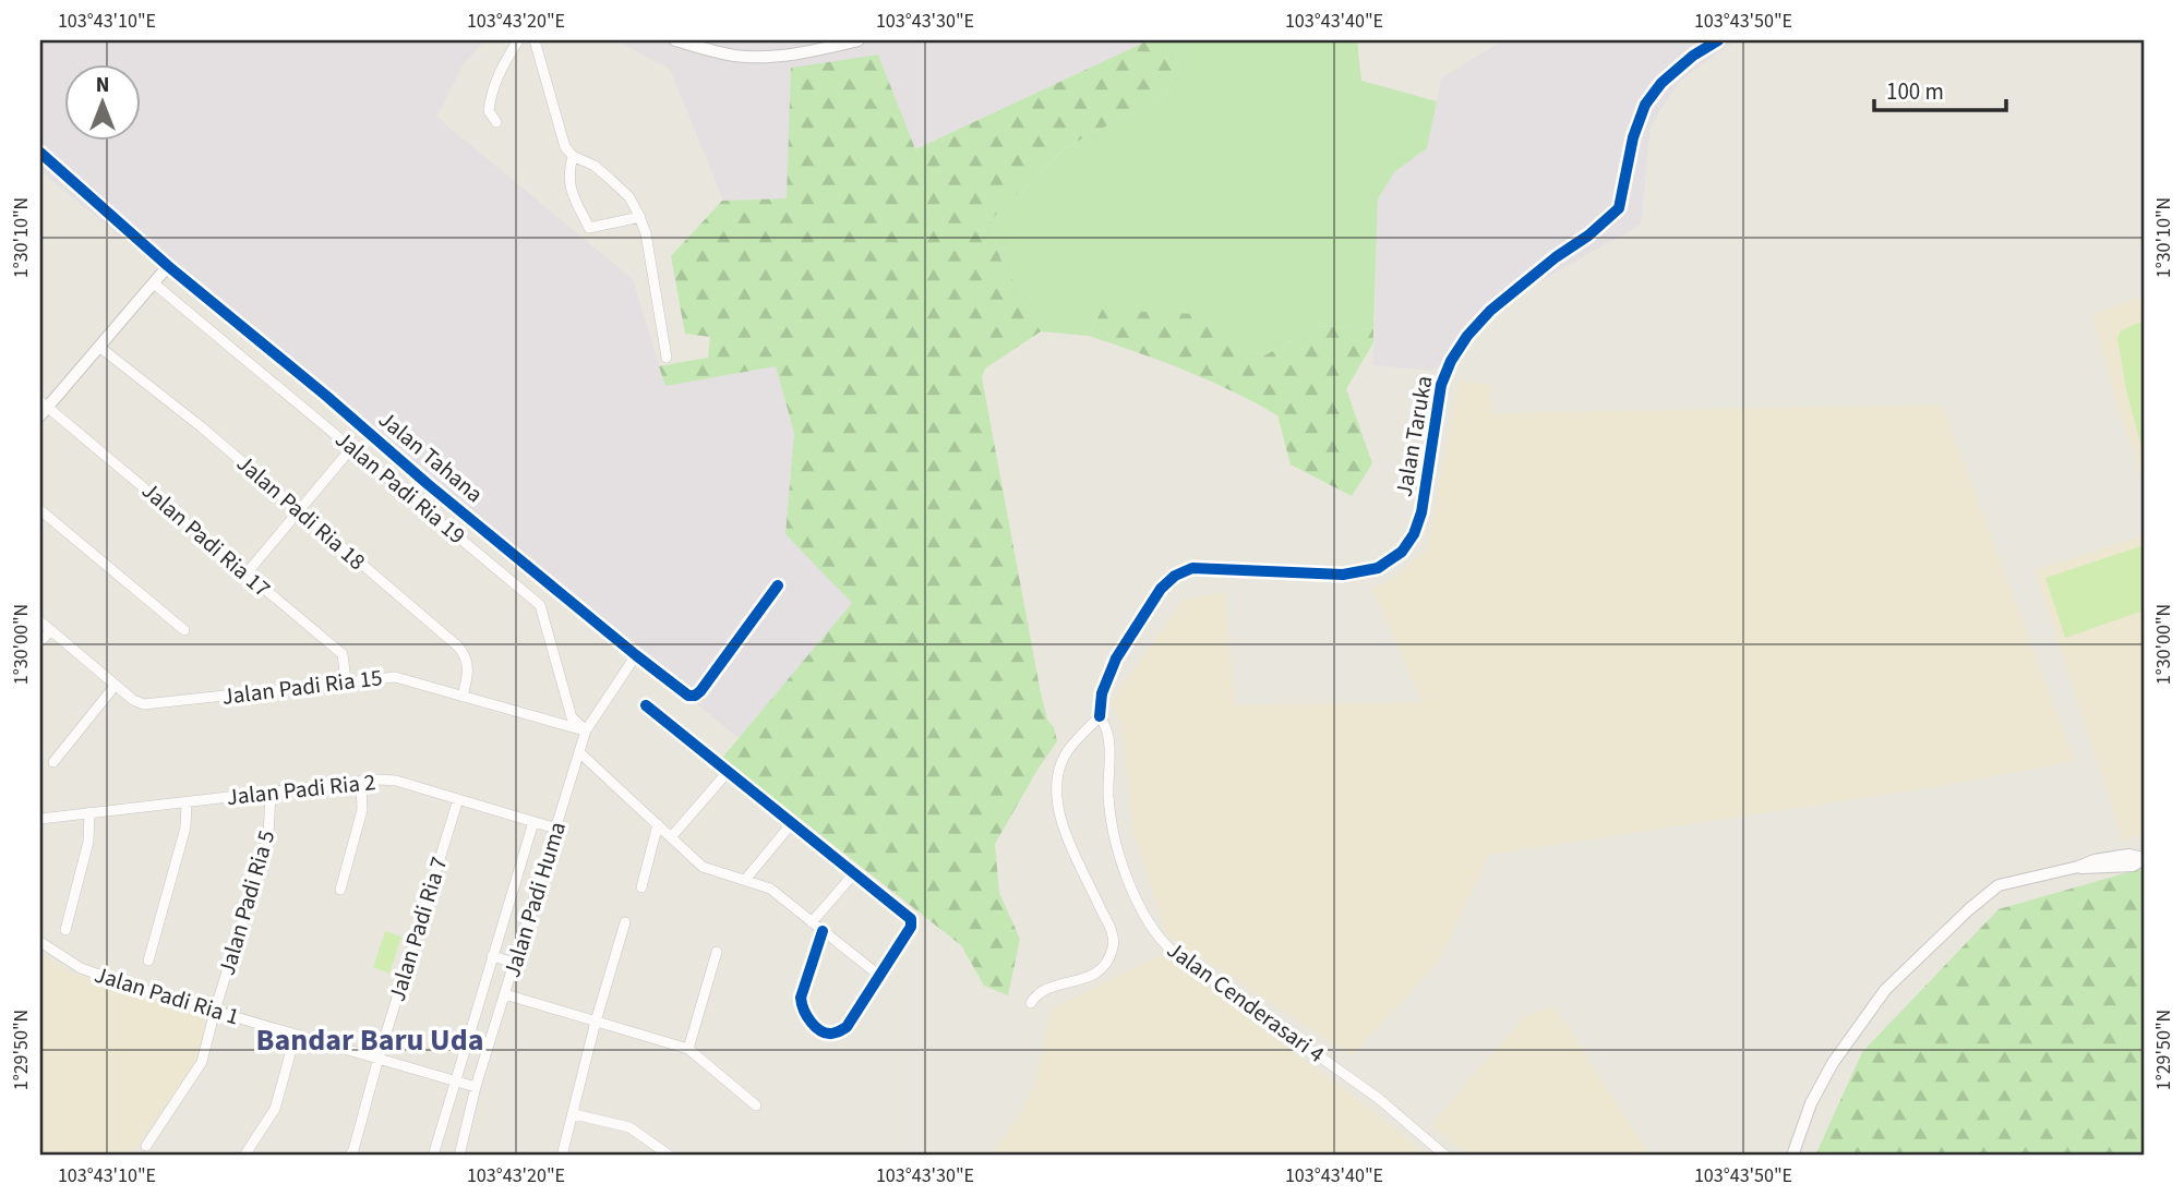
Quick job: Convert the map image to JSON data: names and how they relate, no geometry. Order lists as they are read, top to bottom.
{
  "streets": {
    "street": [
      "Jalan Taruka",
      "Jalan Tahana",
      "Jalan Padi Ria 19",
      "Jalan Padi Ria 18",
      "Jalan Padi Ria 17",
      "Jalan Padi Ria 15",
      "Jalan Padi Ria 2",
      "Jalan Padi Huma",
      "Jalan Padi Ria 5",
      "Jalan Padi Ria 7",
      "Jalan Padi Ria 1",
      "Jalan Cenderasari 4"
    ]
  },
  "crossings": [
    ["Jalan Taruka", "Jalan Cenderasari 4"],
    ["Jalan Tahana", "Jalan Padi Huma"],
    ["Jalan Padi Ria 19", "Jalan Padi Ria 15"],
    ["Jalan Padi Ria 19", "Jalan Padi Huma"],
    ["Jalan Padi Ria 18", "Jalan Padi Ria 15"],
    ["Jalan Padi Ria 17", "Jalan Padi Ria 15"],
    ["Jalan Padi Ria 15", "Jalan Padi Huma"],
    ["Jalan Padi Ria 2", "Jalan Padi Huma"],
    ["Jalan Padi Ria 2", "Jalan Padi Ria 5"],
    ["Jalan Padi Ria 2", "Jalan Padi Ria 7"],
    ["Jalan Padi Huma", "Jalan Padi Ria 1"],
    ["Jalan Padi Ria 5", "Jalan Padi Ria 1"],
    ["Jalan Padi Ria 7", "Jalan Padi Ria 1"]
  ],
  "districts": ["Bandar Baru Uda"],
  "scale_bar": "100 m",
  "north": "top",
  "coordinates": [
    "103°43'10\"E",
    "103°43'20\"E",
    "103°43'30\"E",
    "103°43'40\"E",
    "103°43'50\"E",
    "1°30'10\"N",
    "1°30'00\"N",
    "1°29'50\"N"
  ]
}
